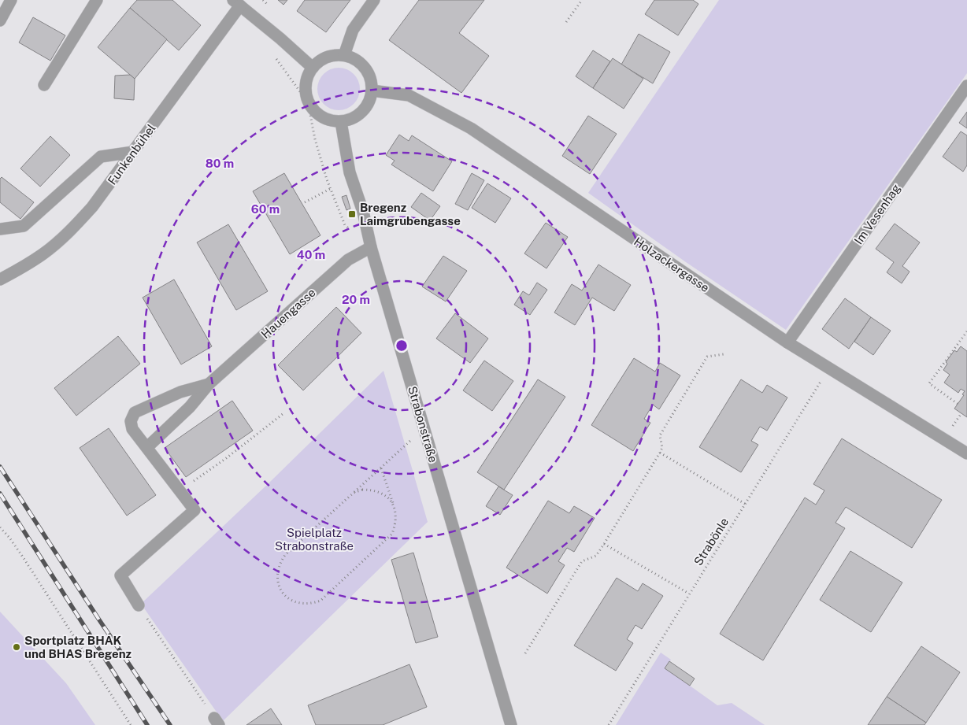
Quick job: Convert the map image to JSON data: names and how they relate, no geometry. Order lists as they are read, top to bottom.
{
  "streets": {
    "street": [
      "Funkenbühel",
      "Im Vesenhag",
      "Holzackergasse",
      "Hauengasse",
      "Strabonstraße"
    ],
    "path": ["Strabönle"]
  },
  "crossings": [
    ["Im Vesenhag", "Holzackergasse"],
    ["Holzackergasse", "Strabonstraße"],
    ["Holzackergasse", "Strabönle"],
    ["Hauengasse", "Strabonstraße"]
  ],
  "parks": ["Spielplatz Strabonstraße"],
  "places": {
    "transit": ["Bregenz Laimgrubengasse"],
    "other": ["Sportplatz BHAK und BHAS Bregenz"]
  },
  "rings": [
    "80 m",
    "60 m",
    "40 m",
    "20 m"
  ]
}
